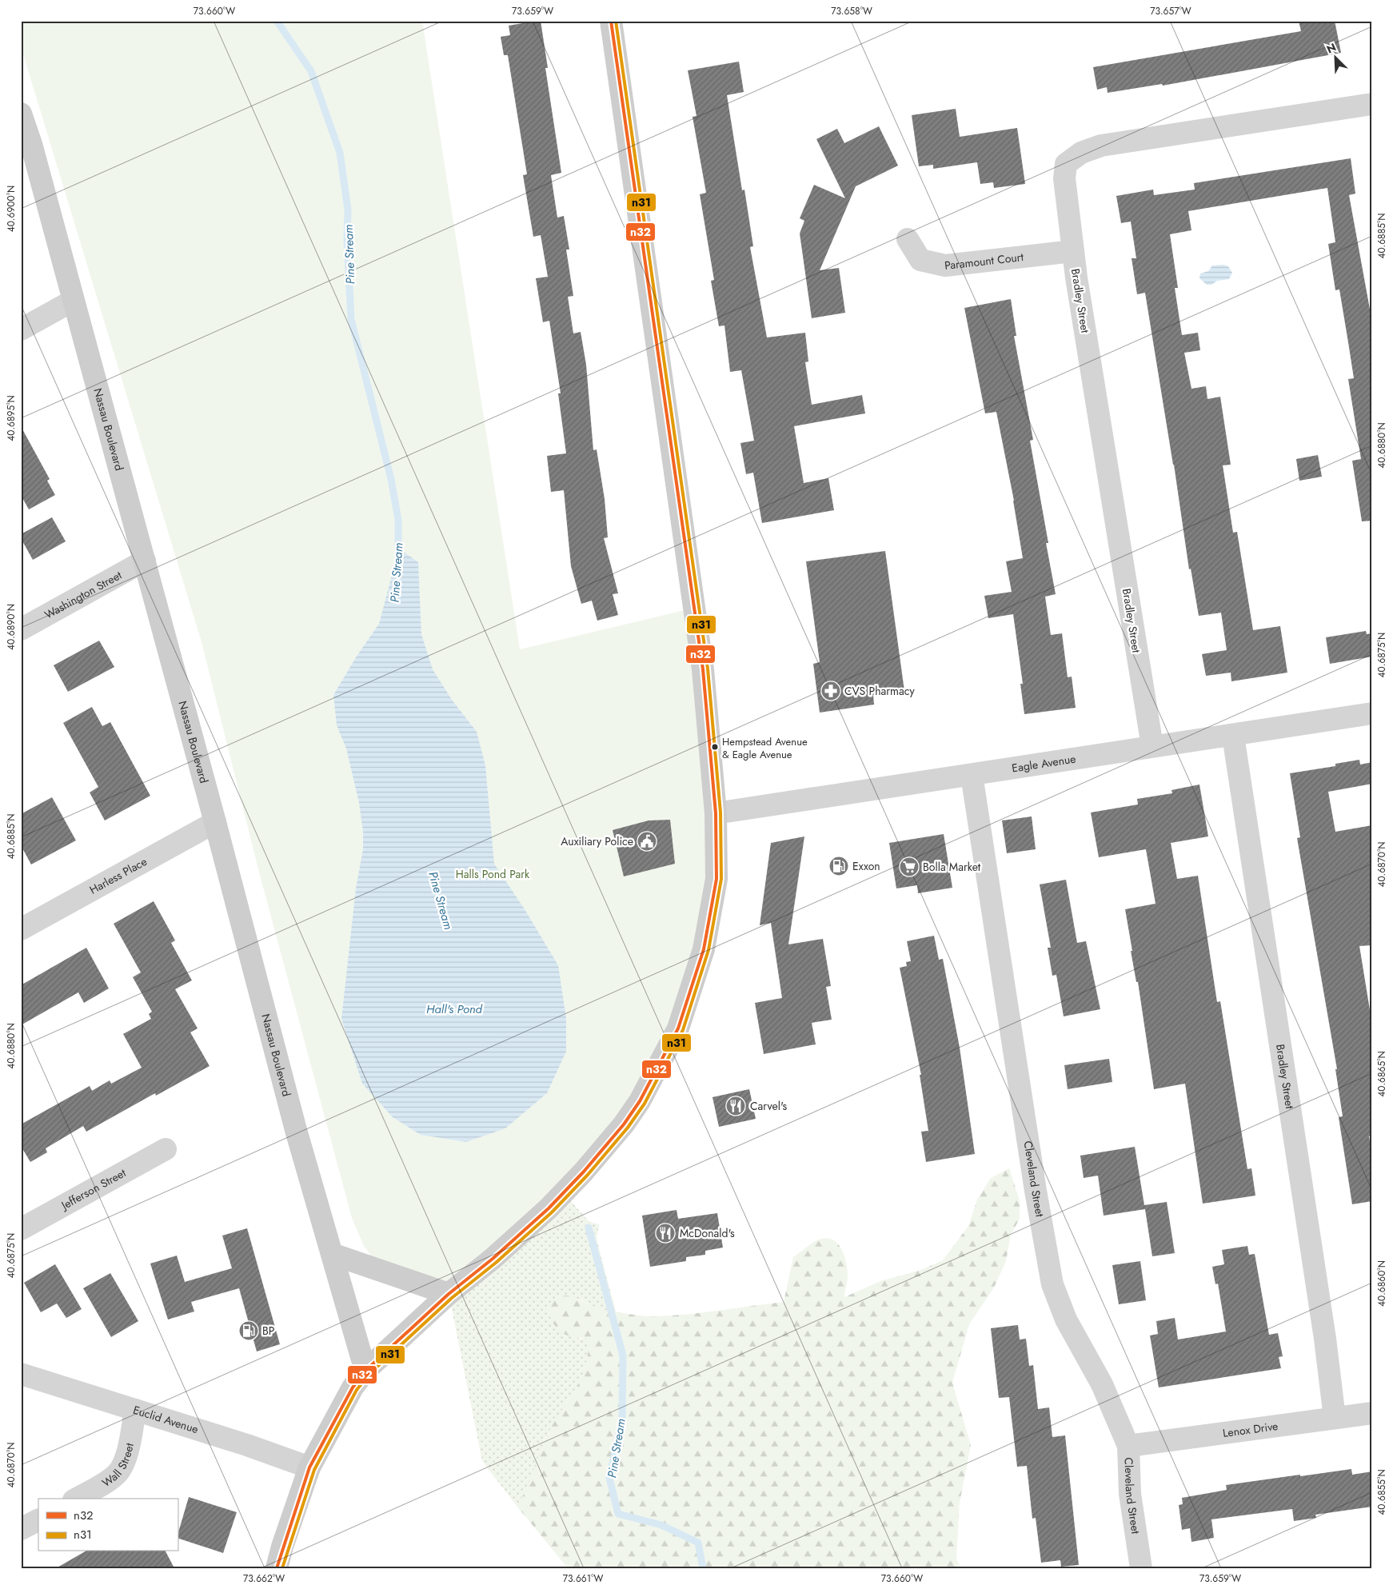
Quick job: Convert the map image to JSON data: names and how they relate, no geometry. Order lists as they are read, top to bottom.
{
  "streets": {
    "main road": ["Nassau Boulevard"],
    "street": [
      "Paramount Court",
      "Bradley Street",
      "Washington Street",
      "Eagle Avenue",
      "Harless Place",
      "Cleveland Street",
      "Jefferson Street",
      "Euclid Avenue",
      "Lenox Drive",
      "Wall Street"
    ]
  },
  "crossings": [
    ["Paramount Court", "Bradley Street"],
    ["Bradley Street", "Eagle Avenue"],
    ["Bradley Street", "Lenox Drive"],
    ["Nassau Boulevard", "Washington Street"],
    ["Nassau Boulevard", "Harless Place"],
    ["Eagle Avenue", "Cleveland Street"],
    ["Cleveland Street", "Lenox Drive"],
    ["Euclid Avenue", "Wall Street"]
  ],
  "water": ["Pine Stream", "Hall's Pond"],
  "parks": ["Halls Pond Park"],
  "places": {
    "pharmacy": ["CVS Pharmacy"],
    "other": ["Hempstead Avenue & Eagle Avenue"],
    "public building": ["Auxiliary Police"],
    "fuel station": ["Exxon", "BP"],
    "supermarket": ["Bolla Market"],
    "restaurant": ["Carvel's", "McDonald's"]
  },
  "lines": ["transit line n32", "transit line n31"],
  "legend": ["n32", "n31"],
  "north": "top left",
  "coordinates": [
    "73.660°W",
    "73.659°W",
    "73.658°W",
    "73.657°W",
    "40.6900°N",
    "40.6885°N",
    "40.6895°N",
    "40.6880°N",
    "40.6890°N",
    "40.6875°N",
    "40.6870°N",
    "40.6865°N",
    "40.6860°N",
    "40.6855°N",
    "73.662°W",
    "73.661°W"
  ]
}
